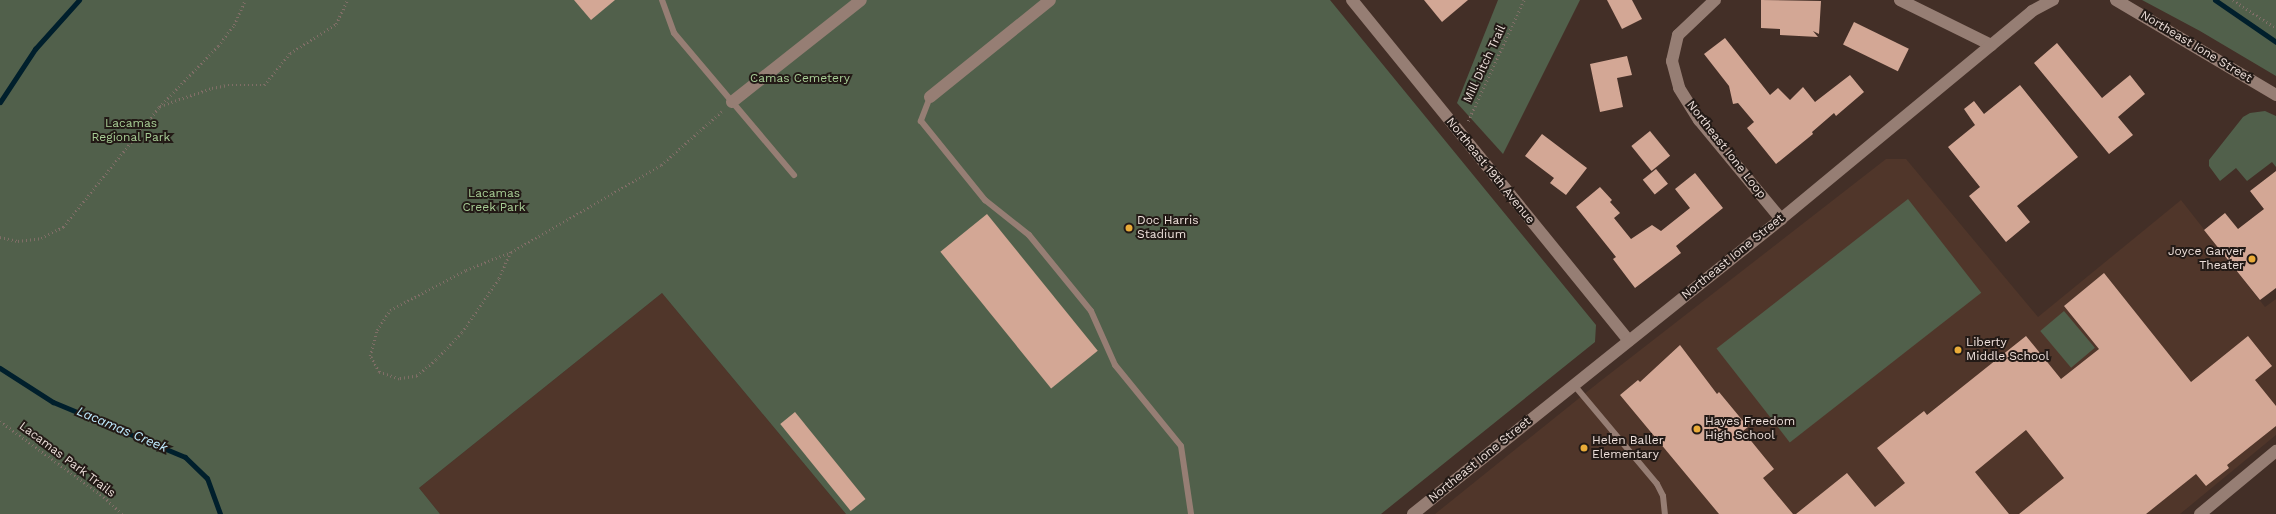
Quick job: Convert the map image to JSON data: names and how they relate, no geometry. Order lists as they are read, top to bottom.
{
  "streets": {
    "street": ["Northeast Ione Street", "Northeast Ione Loop", "Northeast 19th Avenue"],
    "path": ["Mill Ditch Trail", "Lacamas Park Trails"]
  },
  "crossings": [
    ["Northeast Ione Street", "Northeast Ione Loop"],
    ["Northeast Ione Street", "Northeast 19th Avenue"],
    ["Mill Ditch Trail", "Northeast 19th Avenue"]
  ],
  "water": ["Lacamas Creek"],
  "parks": ["Camas Cemetery", "Lacamas Regional Park", "Lacamas Creek Park"],
  "places": [
    "Doc Harris Stadium",
    "Joyce Garver Theater",
    "Liberty Middle School",
    "Hayes Freedom High School",
    "Helen Baller Elementary"
  ]
}
